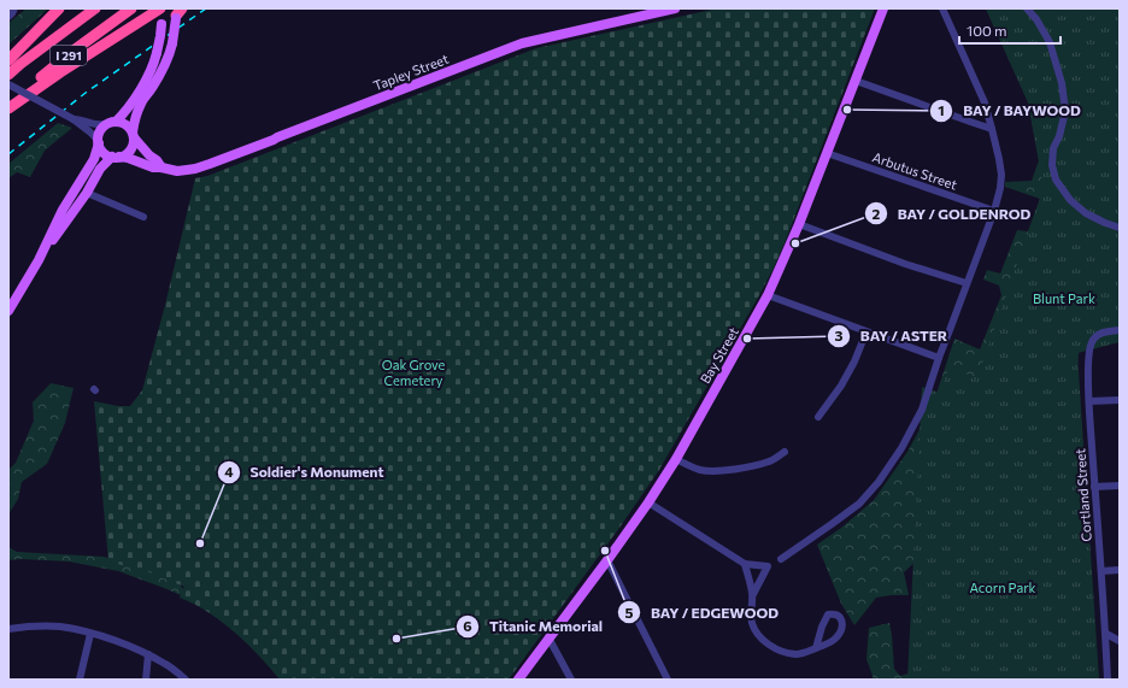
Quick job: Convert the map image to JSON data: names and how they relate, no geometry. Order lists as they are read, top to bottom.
{
  "streets": {
    "highway": ["I 291"],
    "main road": ["Tapley Street", "Bay Street"],
    "street": ["Arbutus Street", "Cortland Street"]
  },
  "crossings": [
    ["Arbutus Street", "Bay Street"]
  ],
  "parks": ["Blunt Park", "Oak Grove Cemetery", "Acorn Park"],
  "places": [
    "BAY / BAYWOOD",
    "BAY / GOLDENROD",
    "BAY / ASTER",
    "Soldier's Monument",
    "BAY / EDGEWOOD",
    "Titanic Memorial"
  ],
  "scale_bar": "100 m"
}
